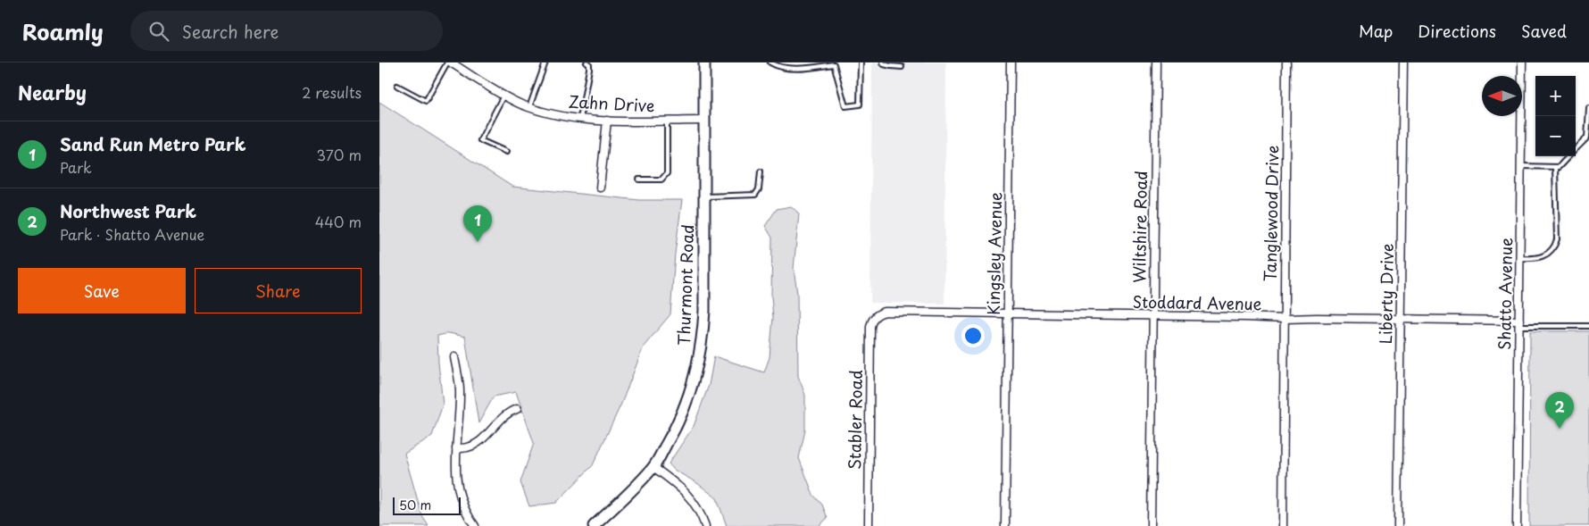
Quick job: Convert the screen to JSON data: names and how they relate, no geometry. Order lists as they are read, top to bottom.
{
  "streets": {
    "street": [
      "Zahn Drive",
      "Tanglewood Drive",
      "Wiltshire Road",
      "Kingsley Avenue",
      "Thurmont Road",
      "Liberty Drive",
      "Shatto Avenue",
      "Stoddard Avenue",
      "Stabler Road"
    ]
  },
  "crossings": [
    ["Zahn Drive", "Thurmont Road"],
    ["Tanglewood Drive", "Stoddard Avenue"],
    ["Wiltshire Road", "Stoddard Avenue"],
    ["Kingsley Avenue", "Stoddard Avenue"],
    ["Liberty Drive", "Stoddard Avenue"],
    ["Shatto Avenue", "Stoddard Avenue"],
    ["Stoddard Avenue", "Stabler Road"]
  ],
  "scale_bar": "50 m",
  "north": "left",
  "page": {
    "header": "Roamly",
    "search": "Search here",
    "nav": ["Map", "Directions", "Saved"],
    "heading": ["Nearby", "2 results"],
    "map_buttons": ["+", "−"],
    "list": [
      {
        "mark": "1",
        "name": "Sand Run Metro Park",
        "note": "Park",
        "value": "370 m"
      },
      {
        "mark": "2",
        "name": "Northwest Park",
        "note": "Park · Shatto Avenue",
        "value": "440 m"
      }
    ],
    "pins": ["1", "2"],
    "buttons": ["Save", "Share"],
    "scale": "50 m"
  }
}
